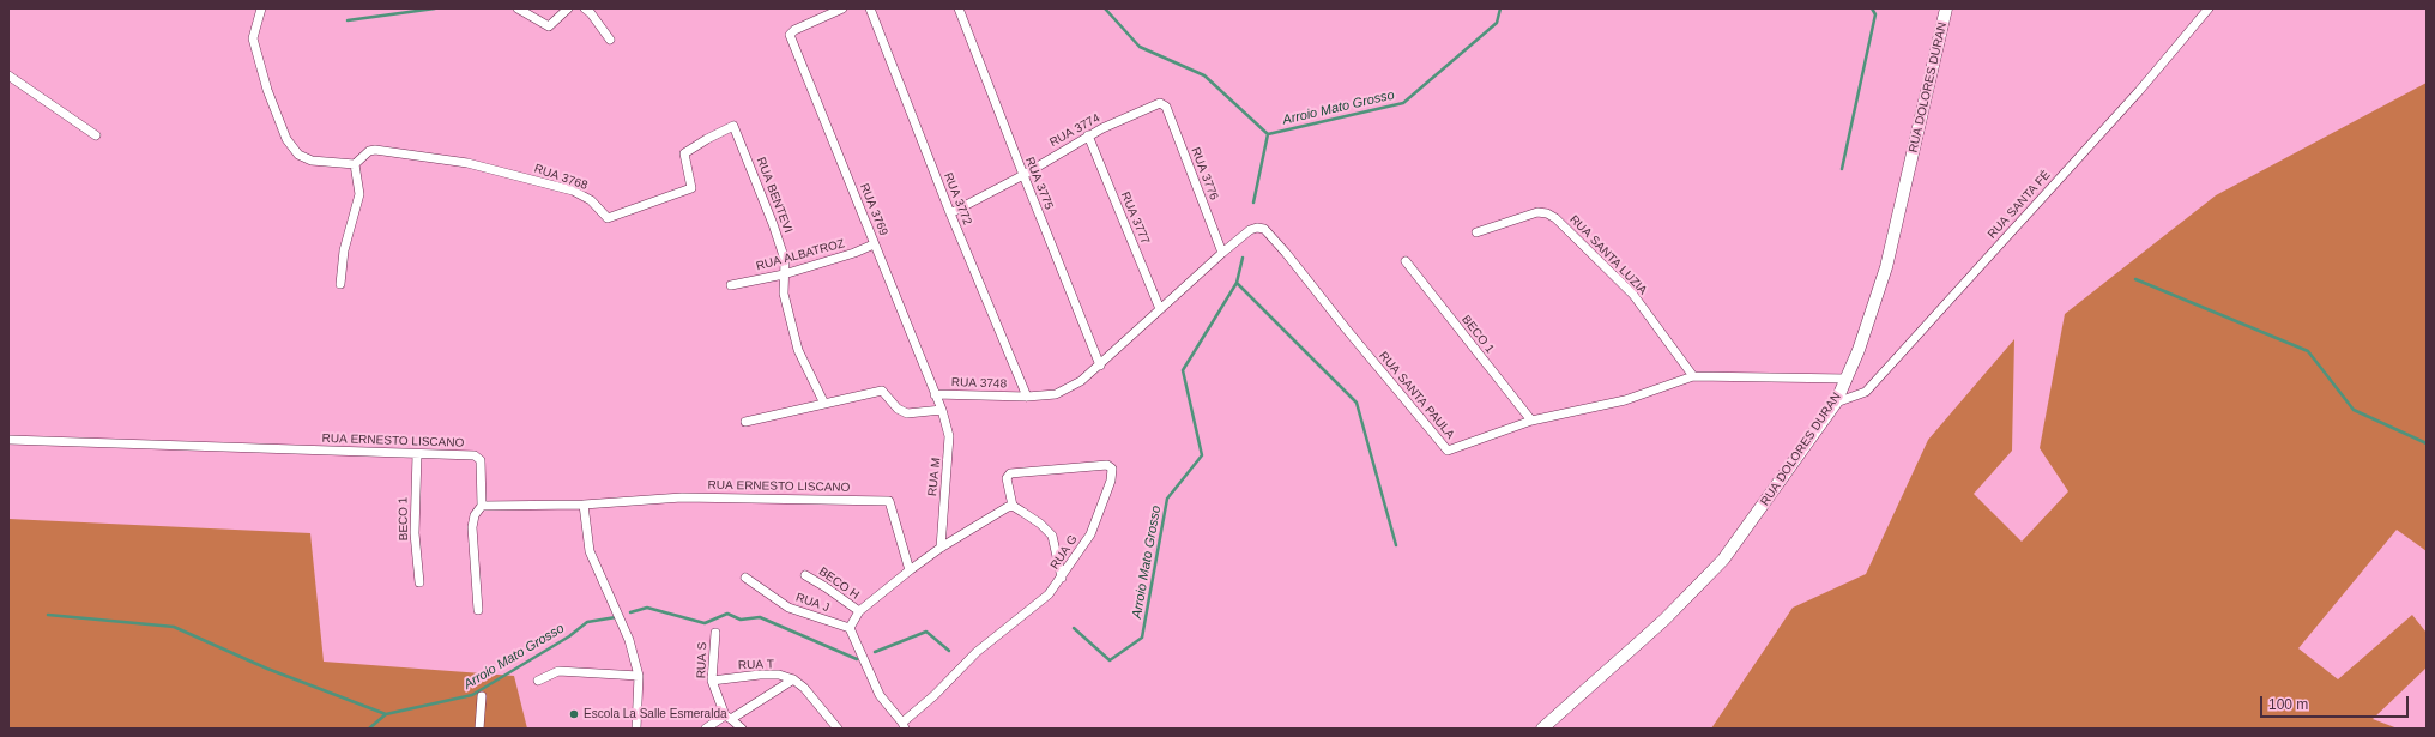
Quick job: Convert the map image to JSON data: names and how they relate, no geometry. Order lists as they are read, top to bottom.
{
  "streets": {
    "street": [
      "RUA DOLORES DURAN",
      "RUA 3774",
      "RUA 3776",
      "RUA 3768",
      "RUA 3775",
      "RUA BENTEVI",
      "RUA 3772",
      "RUA SANTA FÉ",
      "RUA 3769",
      "RUA 3777",
      "RUA ALBATROZ",
      "RUA SANTA LUZIA",
      "BECO 1",
      "RUA 3748",
      "RUA SANTA PAULA",
      "RUA ERNESTO LISCANO",
      "RUA M",
      "RUA G",
      "BECO H",
      "RUA J",
      "RUA S",
      "RUA T"
    ]
  },
  "crossings": [
    ["RUA DOLORES DURAN", "RUA SANTA FÉ"],
    ["RUA DOLORES DURAN", "RUA SANTA PAULA"],
    ["RUA 3774", "RUA 3776"],
    ["RUA 3774", "RUA 3775"],
    ["RUA 3774", "RUA 3772"],
    ["RUA 3774", "RUA 3777"],
    ["RUA 3776", "RUA SANTA PAULA"],
    ["RUA 3768", "RUA BENTEVI"],
    ["RUA 3775", "RUA 3748"],
    ["RUA BENTEVI", "RUA ALBATROZ"],
    ["RUA 3772", "RUA 3748"],
    ["RUA 3769", "RUA ALBATROZ"],
    ["RUA 3769", "RUA 3748"],
    ["RUA 3777", "RUA 3748"],
    ["RUA SANTA LUZIA", "RUA SANTA PAULA"],
    ["BECO 1", "RUA SANTA PAULA"],
    ["BECO 1", "RUA ERNESTO LISCANO"],
    ["RUA 3748", "RUA SANTA PAULA"],
    ["RUA 3748", "RUA M"],
    ["RUA S", "RUA T"]
  ],
  "water": ["Arroio Mato Grosso"],
  "places": ["Escola La Salle Esmeralda"],
  "scale_bar": "100 m"
}
